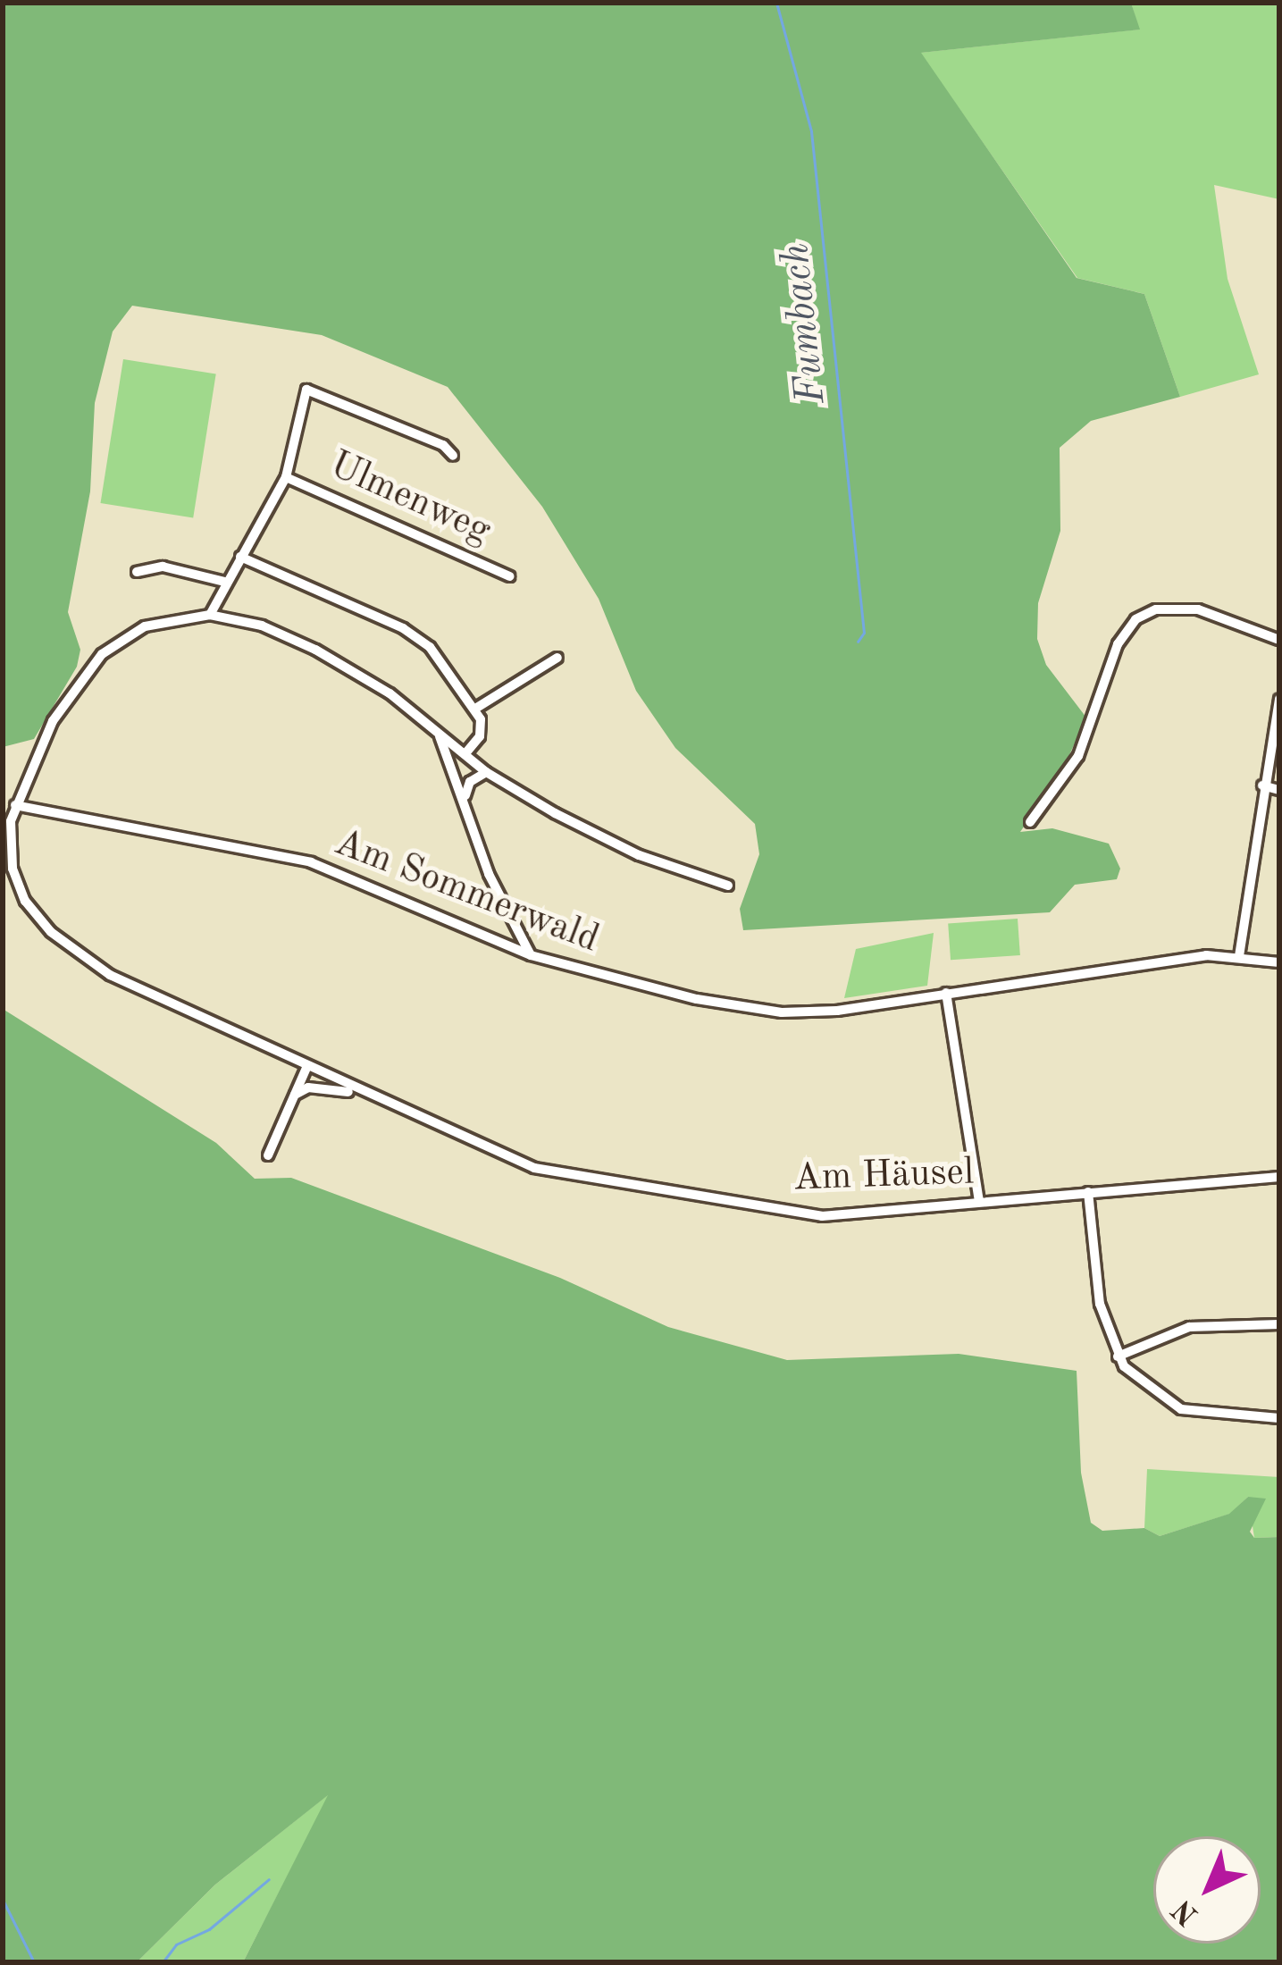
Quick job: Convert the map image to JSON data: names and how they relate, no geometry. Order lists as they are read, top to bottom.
{
  "streets": {
    "street": ["Ulmenweg", "Am Sommerwald", "Am Häusel"]
  },
  "crossings": [
    ["Am Sommerwald", "Am Häusel"]
  ],
  "water": ["Fumbach"],
  "north": "bottom left"
}
